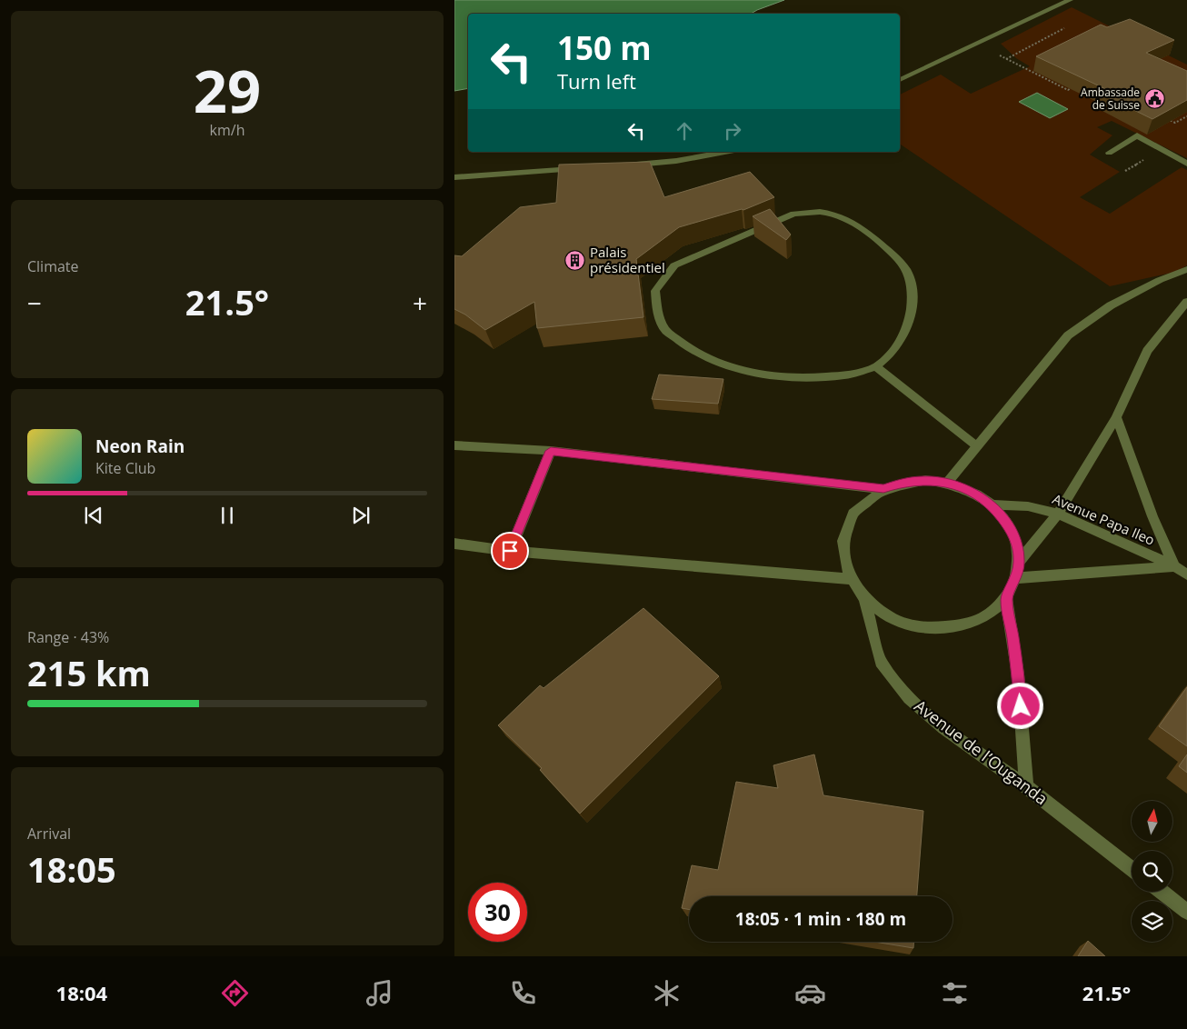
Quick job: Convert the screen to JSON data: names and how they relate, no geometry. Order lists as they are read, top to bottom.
{
  "streets": {
    "street": ["Avenue Papa Ileo", "Avenue de l’Ouganda"]
  },
  "places": {
    "public building": ["Ambassade de Suisse"],
    "building": ["Palais présidentiel"]
  },
  "north": "top",
  "page": {
    "tile": [
      ["29", "km/h"],
      "Climate",
      ["Range · 43%", "215 km"],
      ["Arrival", "18:05"]
    ],
    "turn": ["150 m", "Turn left"],
    "heat": ["−", "21.5°", "+"],
    "song": ["Neon Rain", "Kite Club"],
    "limit": "30",
    "trip": "18:05 · 1 min · 180 m",
    "tabs": ["18:04", "21.5°"]
  }
}
